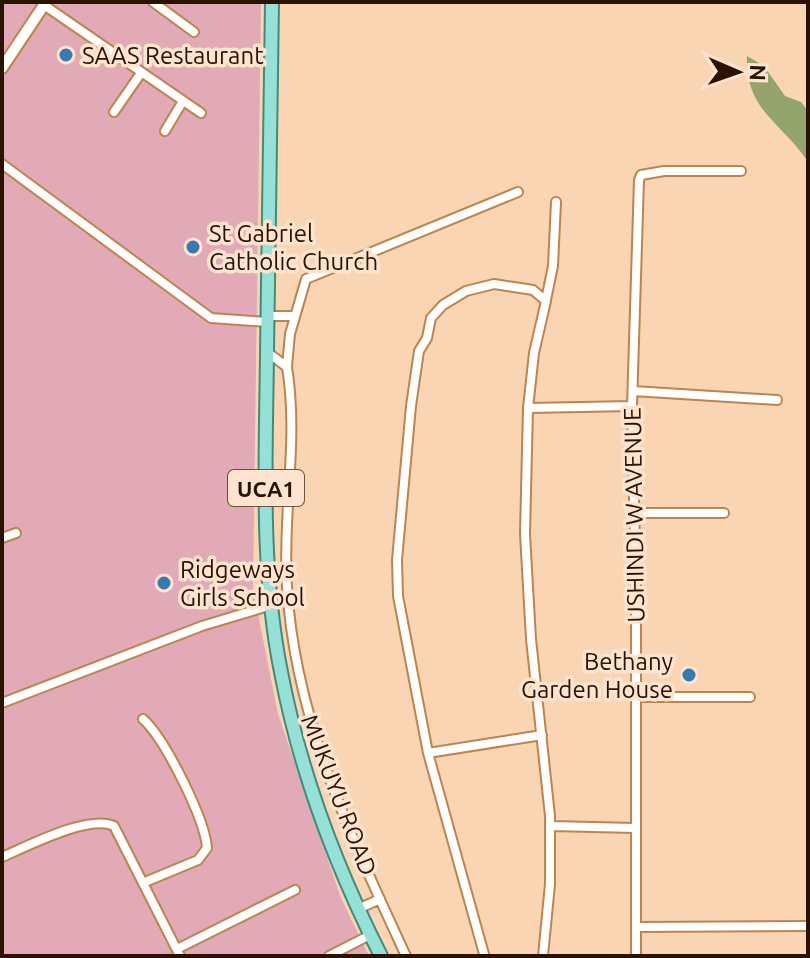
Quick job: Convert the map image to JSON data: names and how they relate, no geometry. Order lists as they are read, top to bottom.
{
  "streets": {
    "main road": ["UCA1"],
    "street": ["USHINDI W AVENUE", "MUKUYU ROAD"]
  },
  "places": [
    "SAAS Restaurant",
    "St Gabriel Catholic Church",
    "Ridgeways Girls School",
    "Bethany Garden House"
  ],
  "north": "right"
}
